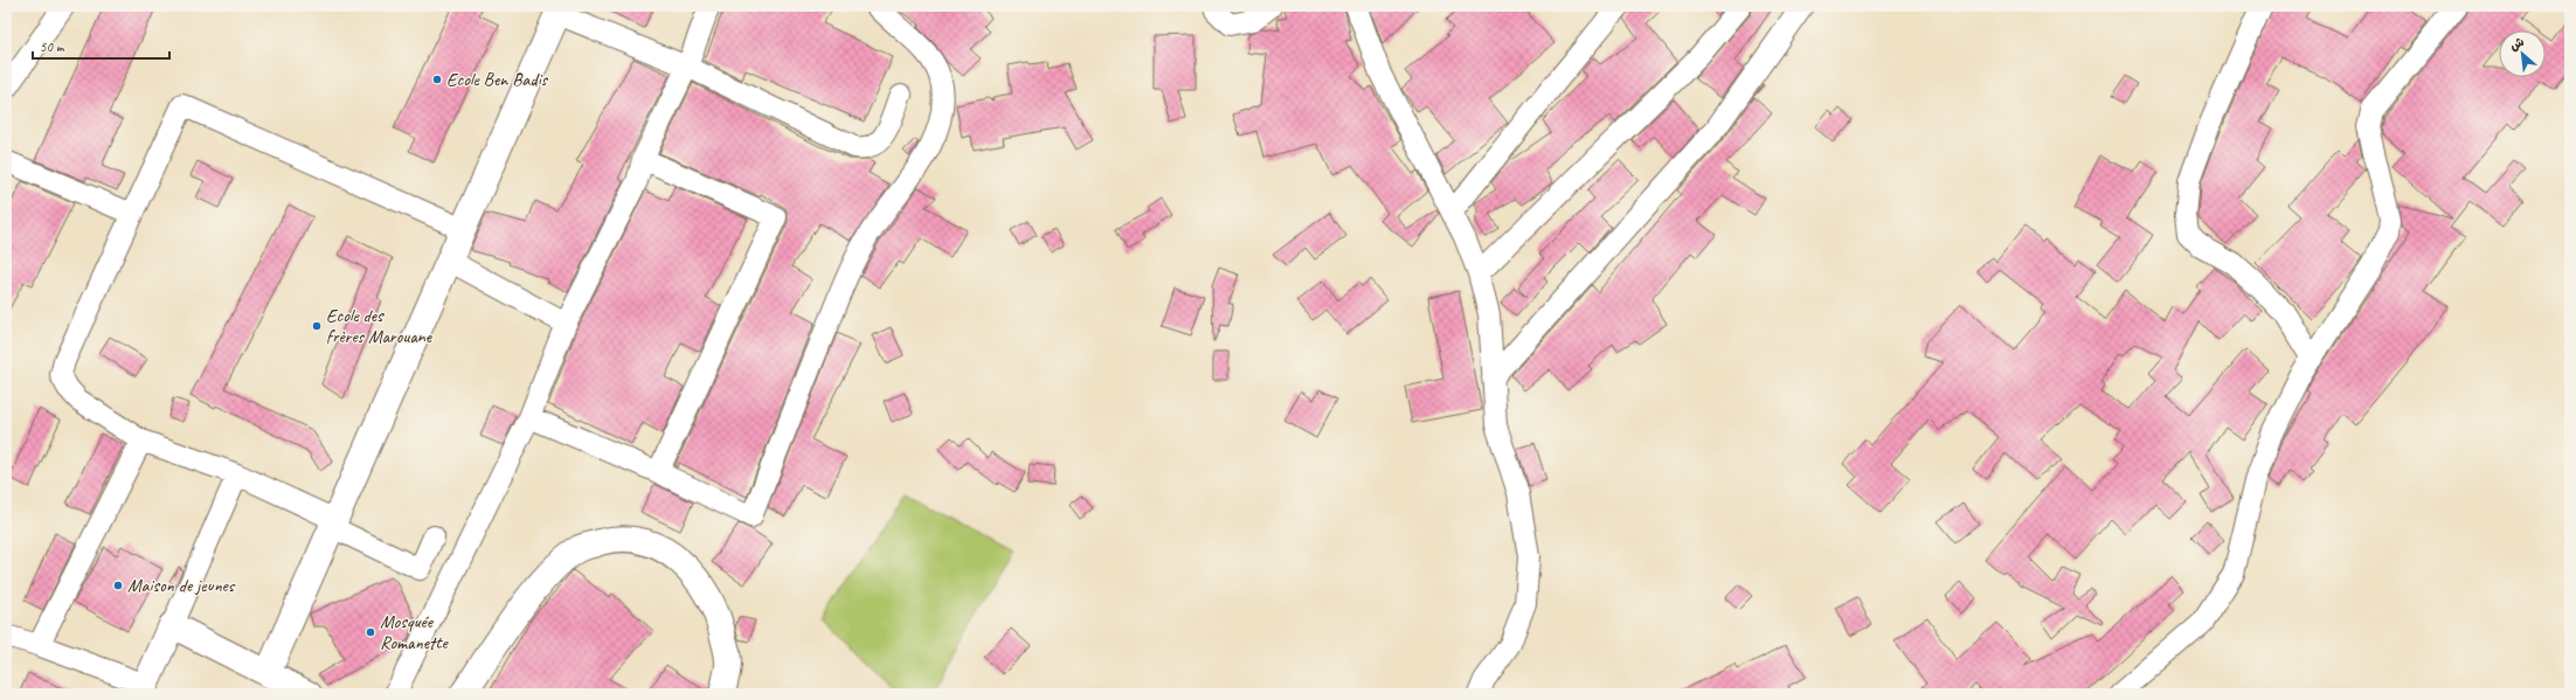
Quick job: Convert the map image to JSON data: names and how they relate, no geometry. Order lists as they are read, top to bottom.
{
  "places": [
    "Ecole Ben Badis",
    "Ecole des frères Marouane",
    "Maison de jeunes",
    "Mosquée Romanette"
  ],
  "scale_bar": "50 m",
  "north": "top left"
}
